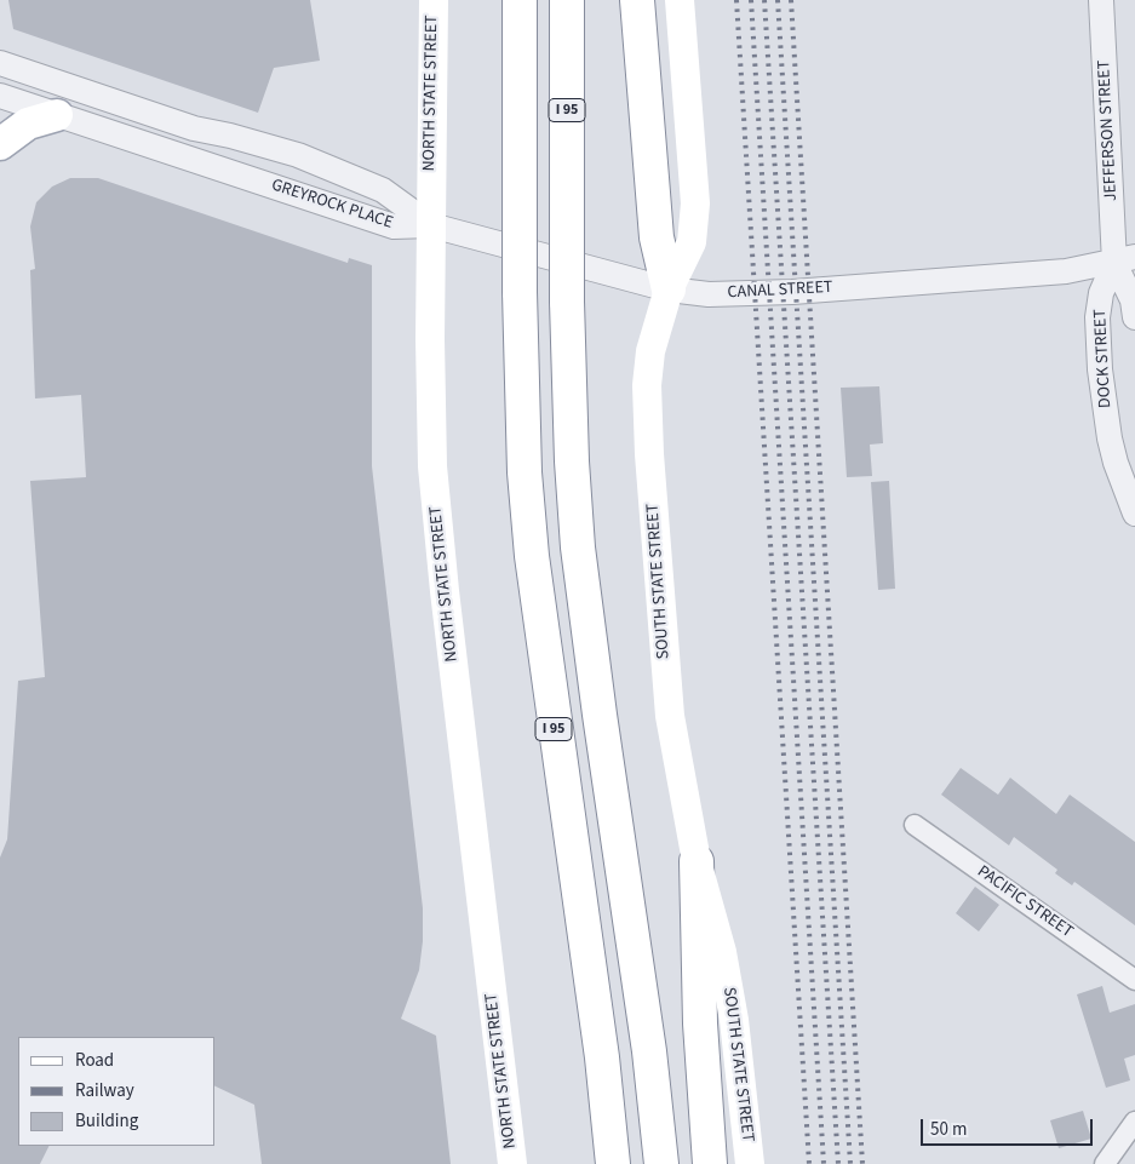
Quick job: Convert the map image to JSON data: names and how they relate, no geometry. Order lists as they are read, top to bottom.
{
  "streets": {
    "highway": ["I 95"],
    "main road": ["NORTH STATE STREET", "SOUTH STATE STREET"],
    "street": [
      "JEFFERSON STREET",
      "GREYROCK PLACE",
      "CANAL STREET",
      "DOCK STREET",
      "PACIFIC STREET"
    ]
  },
  "crossings": [
    ["NORTH STATE STREET", "GREYROCK PLACE"],
    ["NORTH STATE STREET", "CANAL STREET"],
    ["JEFFERSON STREET", "CANAL STREET"],
    ["JEFFERSON STREET", "DOCK STREET"],
    ["GREYROCK PLACE", "CANAL STREET"],
    ["CANAL STREET", "DOCK STREET"],
    ["CANAL STREET", "SOUTH STATE STREET"]
  ],
  "legend": ["Road", "Railway", "Building"],
  "scale_bar": "50 m"
}
